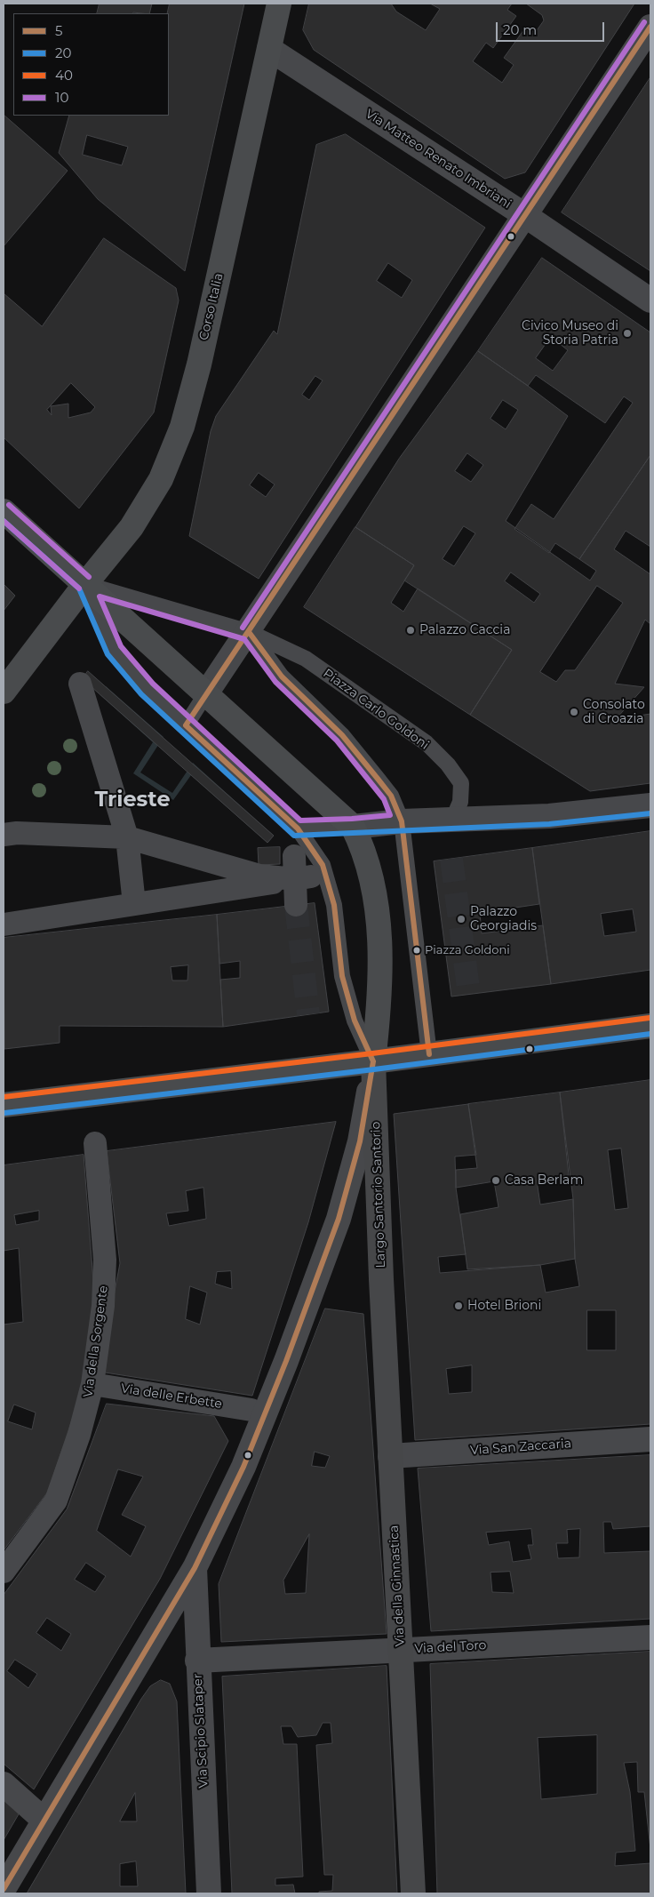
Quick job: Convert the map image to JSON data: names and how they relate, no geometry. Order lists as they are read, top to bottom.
{
  "streets": {
    "main road": ["Corso Italia", "Largo Santorio Santorio", "Via della Ginnastica"],
    "street": [
      "Via Matteo Renato Imbriani",
      "Via della Sorgente",
      "Via delle Erbette",
      "Via San Zaccaria",
      "Via del Toro",
      "Via Scipio Slataper"
    ],
    "lane": ["Piazza Carlo Goldoni"]
  },
  "crossings": [
    ["Via Matteo Renato Imbriani", "Corso Italia"],
    ["Corso Italia", "Piazza Carlo Goldoni"],
    ["Largo Santorio Santorio", "Via della Ginnastica"],
    ["Largo Santorio Santorio", "Via Scipio Slataper"],
    ["Via della Sorgente", "Via delle Erbette"],
    ["Via San Zaccaria", "Via della Ginnastica"],
    ["Via della Ginnastica", "Via del Toro"],
    ["Via del Toro", "Via Scipio Slataper"]
  ],
  "districts": ["Trieste"],
  "places": [
    "Civico Museo di Storia Patria",
    "Palazzo Caccia",
    "Consolato di Croazia",
    "Palazzo Georgiadis",
    "Piazza Goldoni",
    "Casa Berlam",
    "Hotel Brioni"
  ],
  "lines": [
    "transit line 10",
    "transit line 5",
    "transit line 20",
    "transit line 40"
  ],
  "legend": [
    "5",
    "20",
    "40",
    "10"
  ],
  "scale_bar": "20 m"
}
